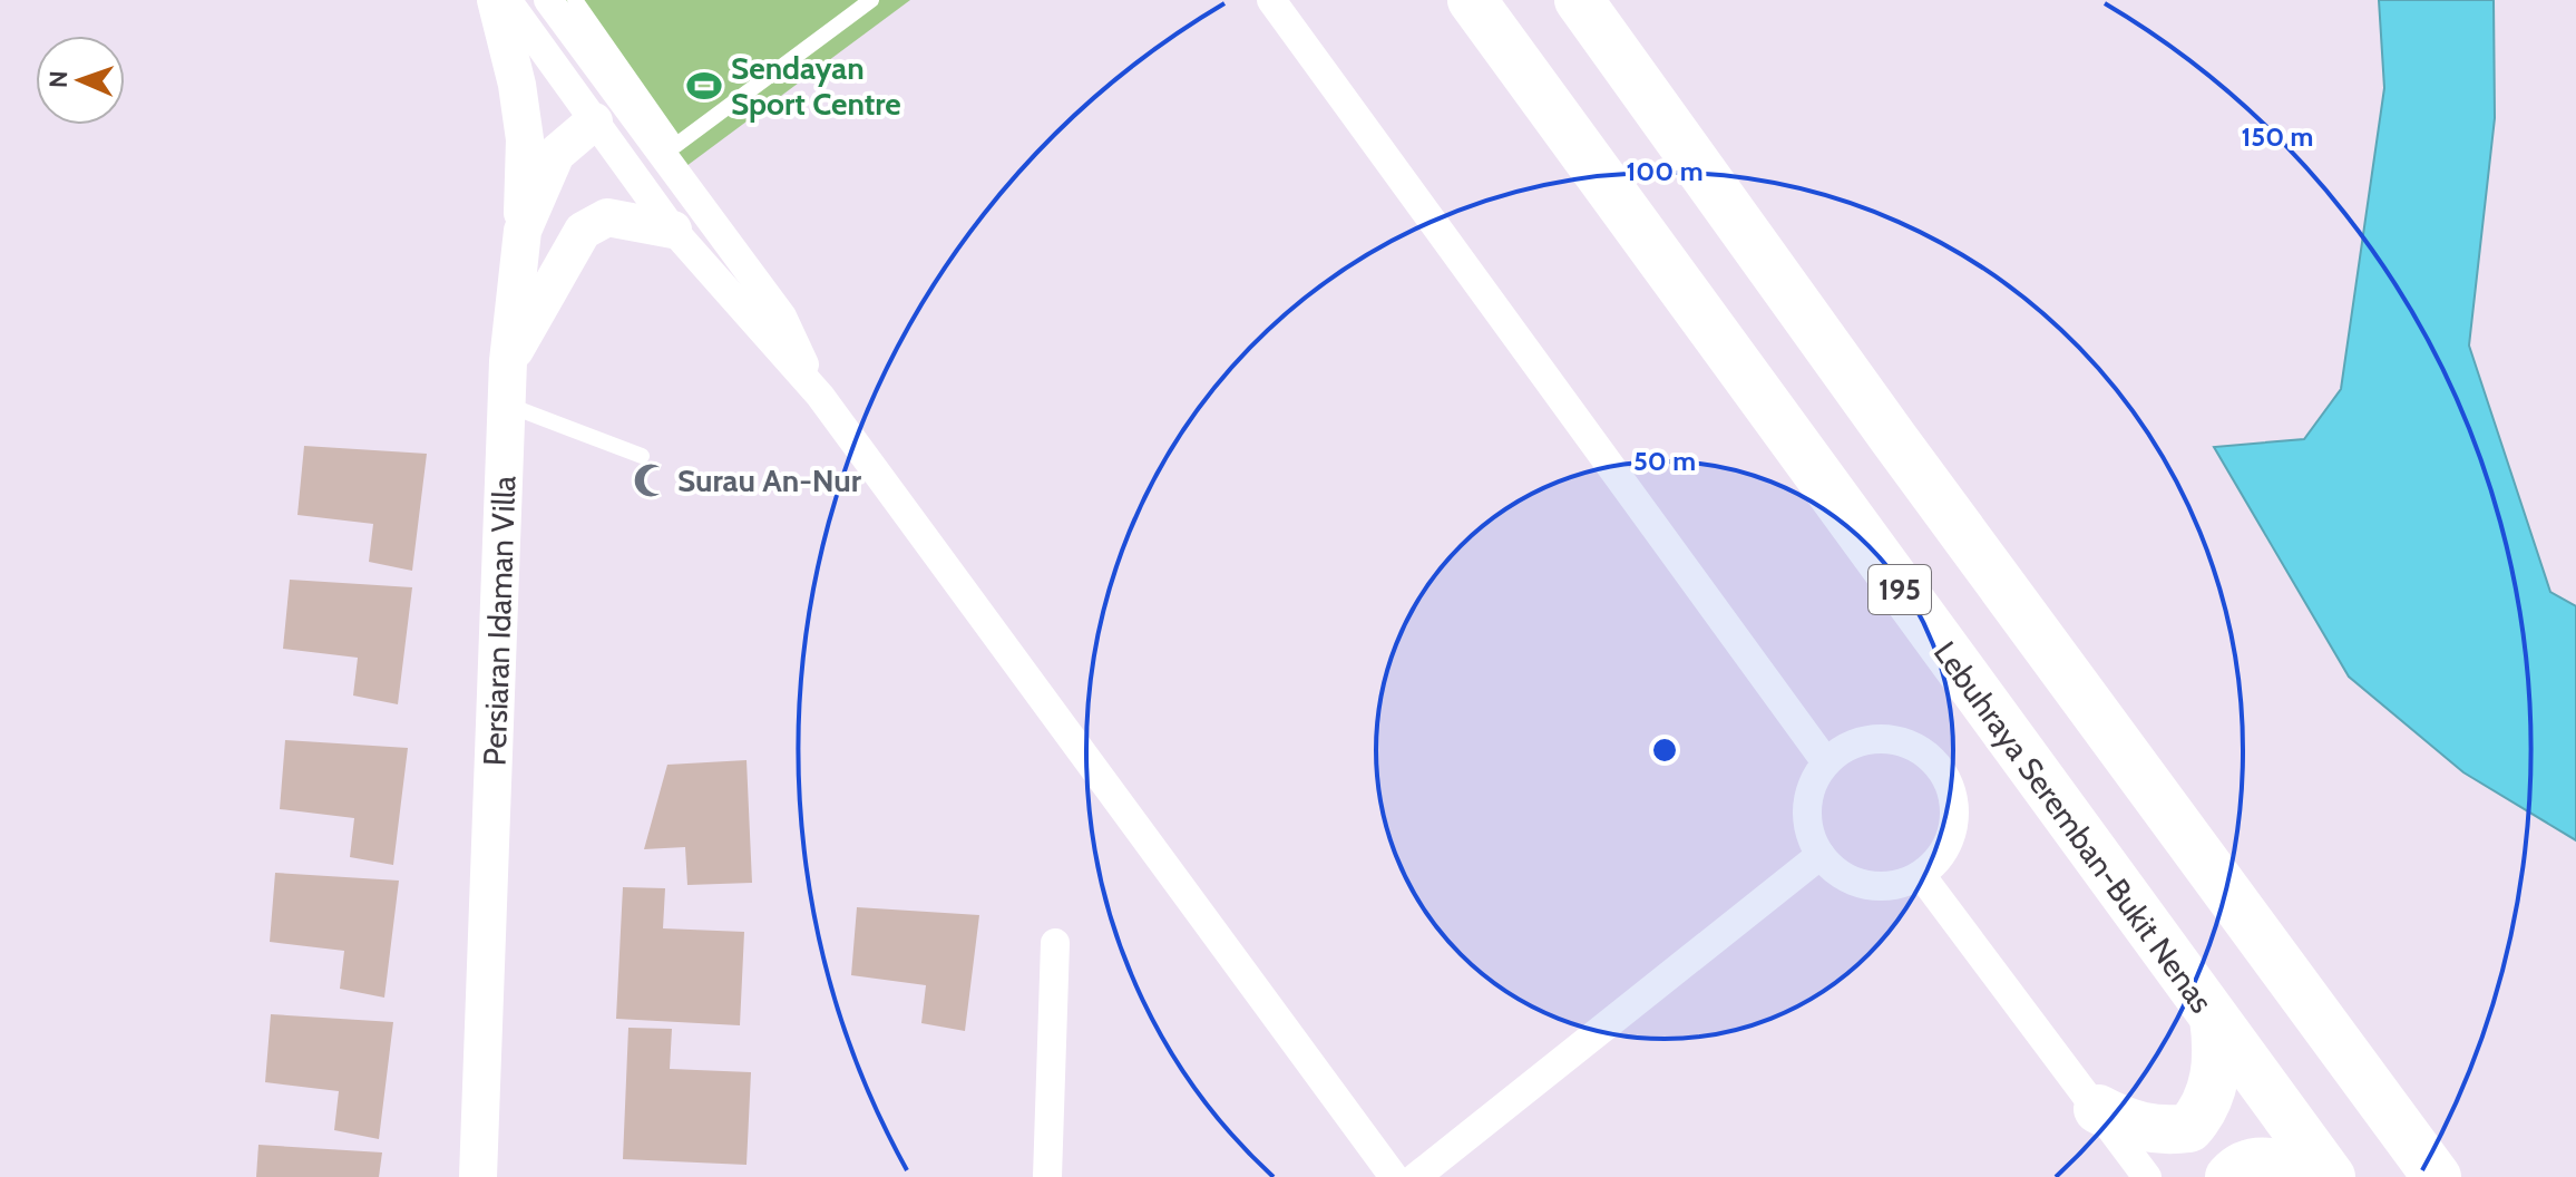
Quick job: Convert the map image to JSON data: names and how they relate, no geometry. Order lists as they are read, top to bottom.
{
  "streets": {
    "highway": ["195", "Lebuhraya Seremban-Bukit Nenas"],
    "street": ["Persiaran Idaman Villa"]
  },
  "places": {
    "sports": ["Sendayan Sport Centre"],
    "mosque": ["Surau An-Nur"]
  },
  "north": "left",
  "rings": ["150 m", "100 m", "50 m"]
}
